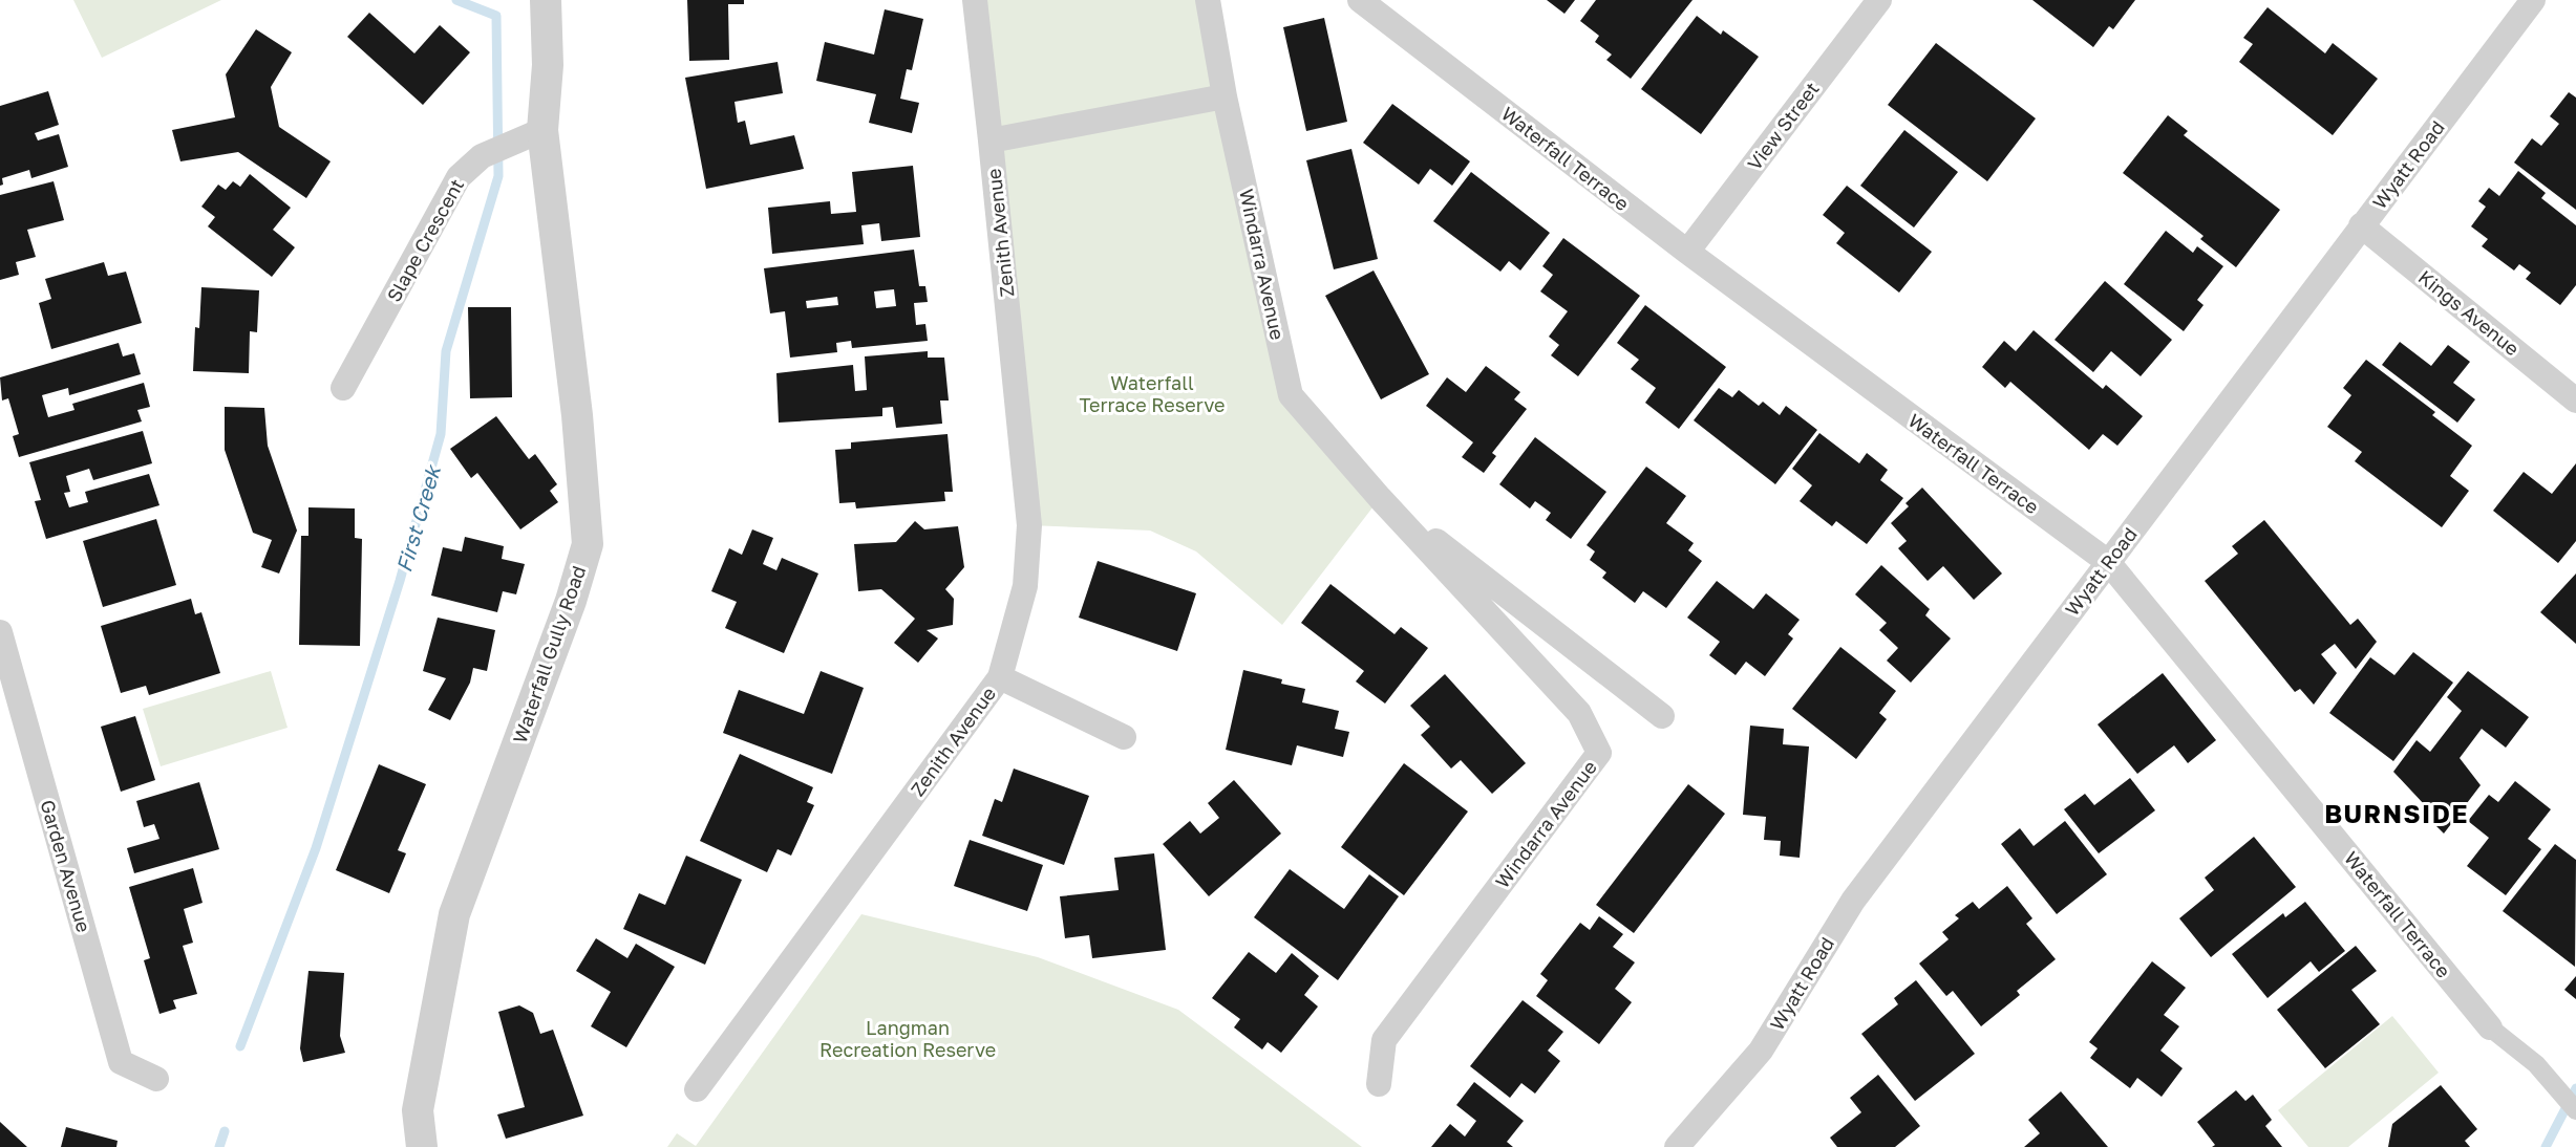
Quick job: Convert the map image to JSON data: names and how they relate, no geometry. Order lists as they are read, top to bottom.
{
  "streets": {
    "street": [
      "View Street",
      "Waterfall Terrace",
      "Wyatt Road",
      "Zenith Avenue",
      "Slape Crescent",
      "Windarra Avenue",
      "Kings Avenue",
      "Waterfall Gully Road",
      "Garden Avenue"
    ]
  },
  "crossings": [
    ["View Street", "Waterfall Terrace"],
    ["Waterfall Terrace", "Wyatt Road"],
    ["Wyatt Road", "Kings Avenue"],
    ["Zenith Avenue", "Windarra Avenue"],
    ["Slape Crescent", "Waterfall Gully Road"]
  ],
  "districts": ["BURNSIDE"],
  "water": ["First Creek"],
  "parks": ["Waterfall Terrace Reserve", "Langman Recreation Reserve"]
}
